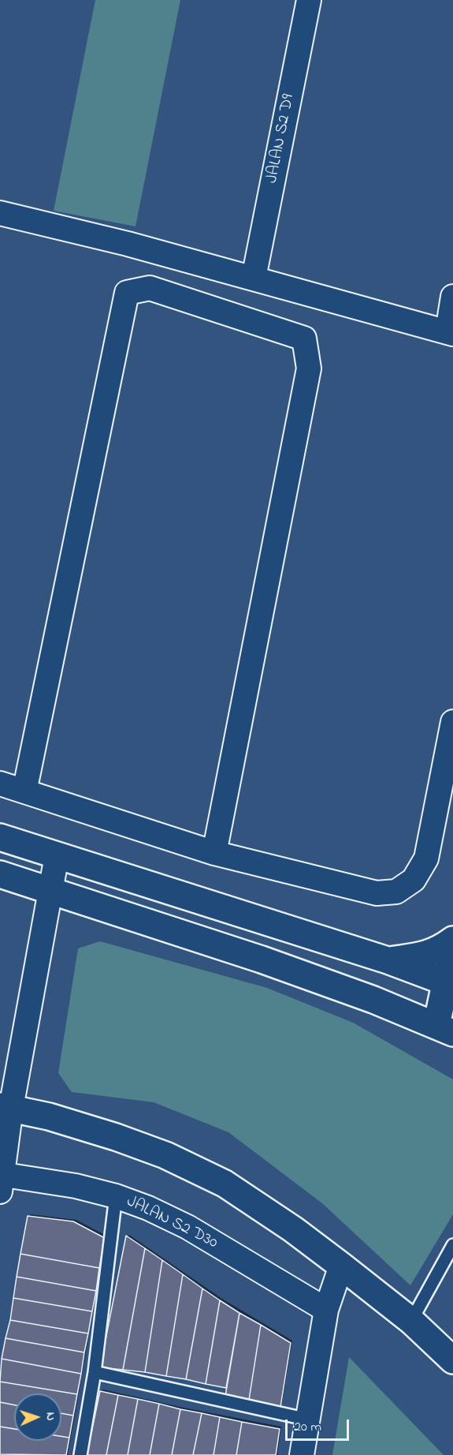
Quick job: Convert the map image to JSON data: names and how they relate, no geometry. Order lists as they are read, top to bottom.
{
  "streets": {
    "street": ["JALAN S2 D9", "JALAN S2 D30"]
  },
  "scale_bar": "20 m",
  "north": "right"
}
